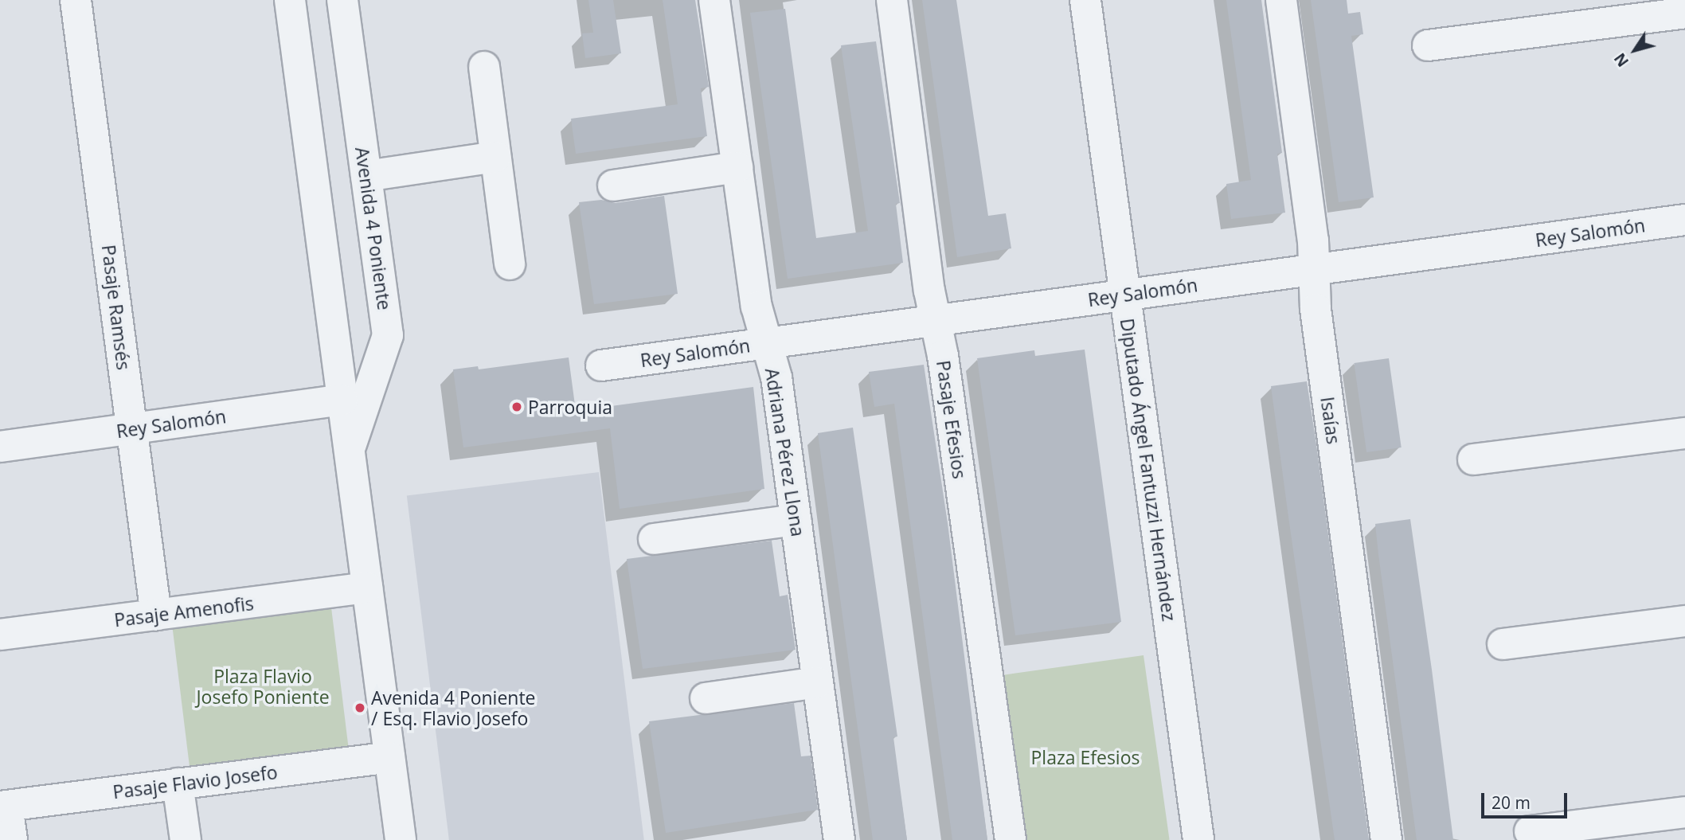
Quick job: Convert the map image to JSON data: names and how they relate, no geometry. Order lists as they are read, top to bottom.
{
  "streets": {
    "street": [
      "Avenida 4 Poniente",
      "Rey Salomón",
      "Pasaje Ramsés",
      "Pasaje Efesios",
      "Isaías",
      "Adriana Pérez Llona",
      "Diputado Ángel Fantuzzi Hernández",
      "Pasaje Amenofis",
      "Pasaje Flavio Josefo"
    ]
  },
  "crossings": [
    ["Avenida 4 Poniente", "Rey Salomón"],
    ["Avenida 4 Poniente", "Pasaje Amenofis"],
    ["Avenida 4 Poniente", "Pasaje Flavio Josefo"],
    ["Rey Salomón", "Pasaje Ramsés"],
    ["Rey Salomón", "Pasaje Efesios"],
    ["Rey Salomón", "Isaías"],
    ["Rey Salomón", "Adriana Pérez Llona"],
    ["Rey Salomón", "Diputado Ángel Fantuzzi Hernández"],
    ["Pasaje Ramsés", "Pasaje Amenofis"]
  ],
  "parks": ["Plaza Flavio Josefo Poniente", "Plaza Efesios"],
  "places": ["Parroquia", "Avenida 4 Poniente / Esq. Flavio Josefo"],
  "scale_bar": "20 m",
  "north": "bottom left"
}
